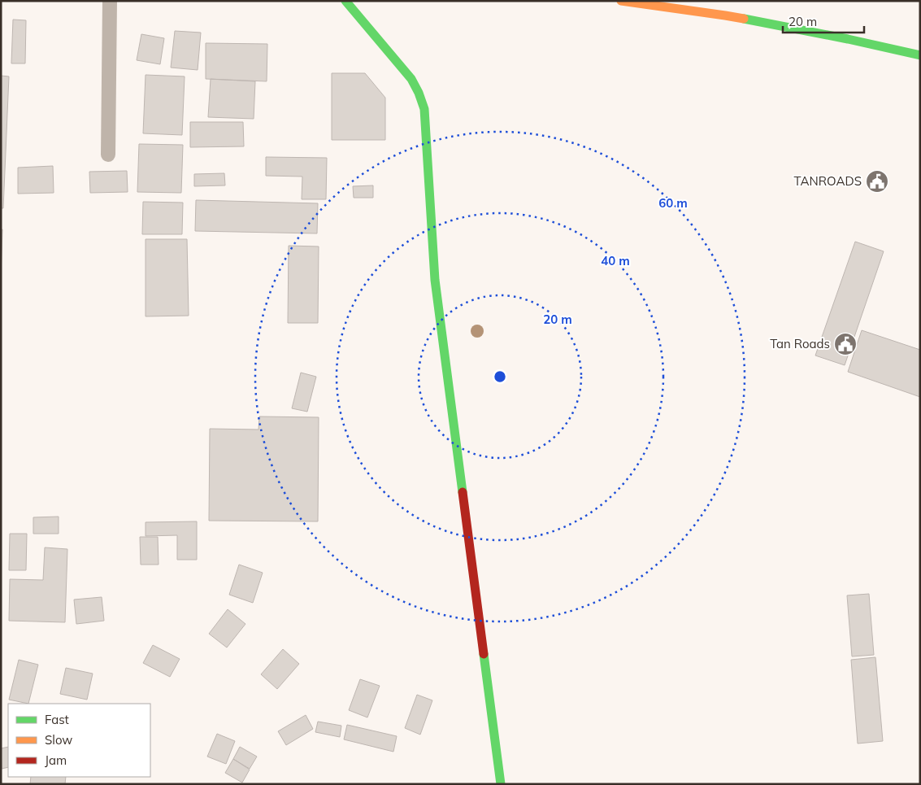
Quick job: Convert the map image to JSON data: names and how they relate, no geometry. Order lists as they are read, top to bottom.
{
  "places": {
    "public building": ["TANROADS", "Tan Roads"]
  },
  "legend": ["Fast", "Slow", "Jam"],
  "scale_bar": "20 m",
  "rings": ["60 m", "40 m", "20 m"]
}
